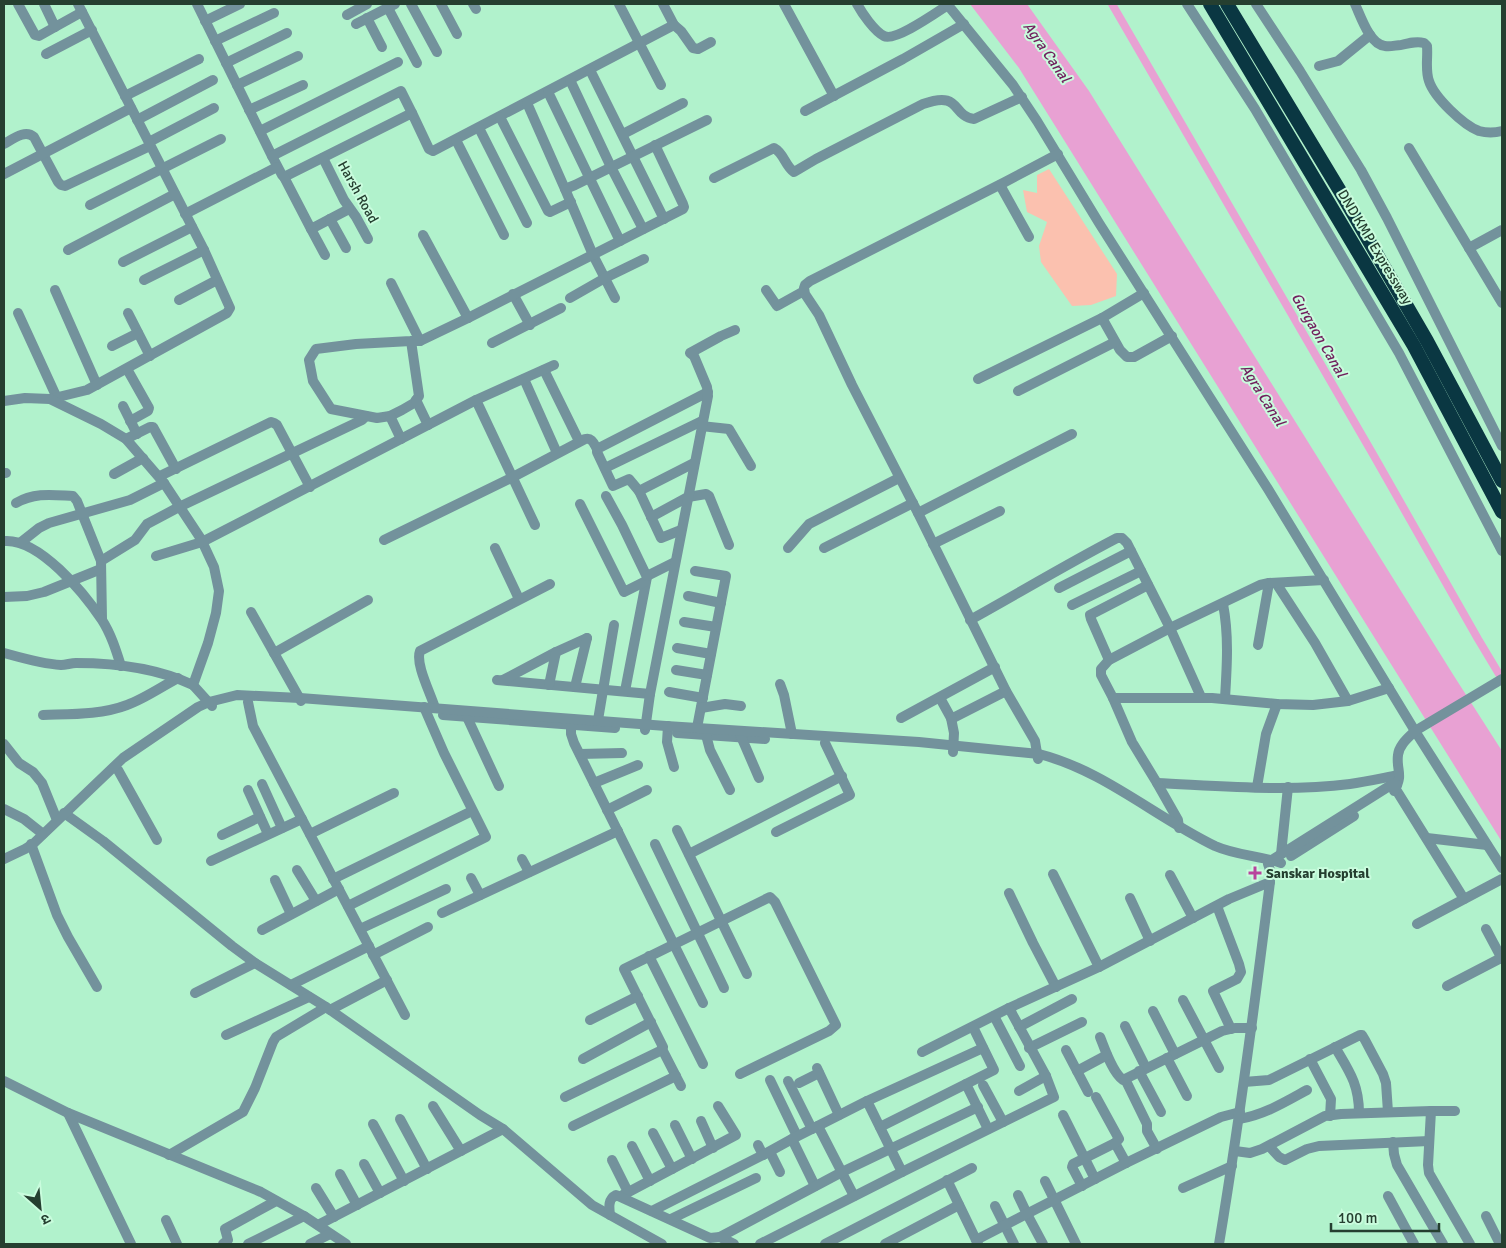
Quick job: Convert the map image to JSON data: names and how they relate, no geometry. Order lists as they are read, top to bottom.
{
  "streets": {
    "highway": ["DND KMP Expressway"],
    "street": ["Harsh Road"]
  },
  "water": ["Agra Canal", "Gurgaon Canal"],
  "places": {
    "health": ["Sanskar Hospital"]
  },
  "scale_bar": "100 m",
  "north": "bottom right"
}
